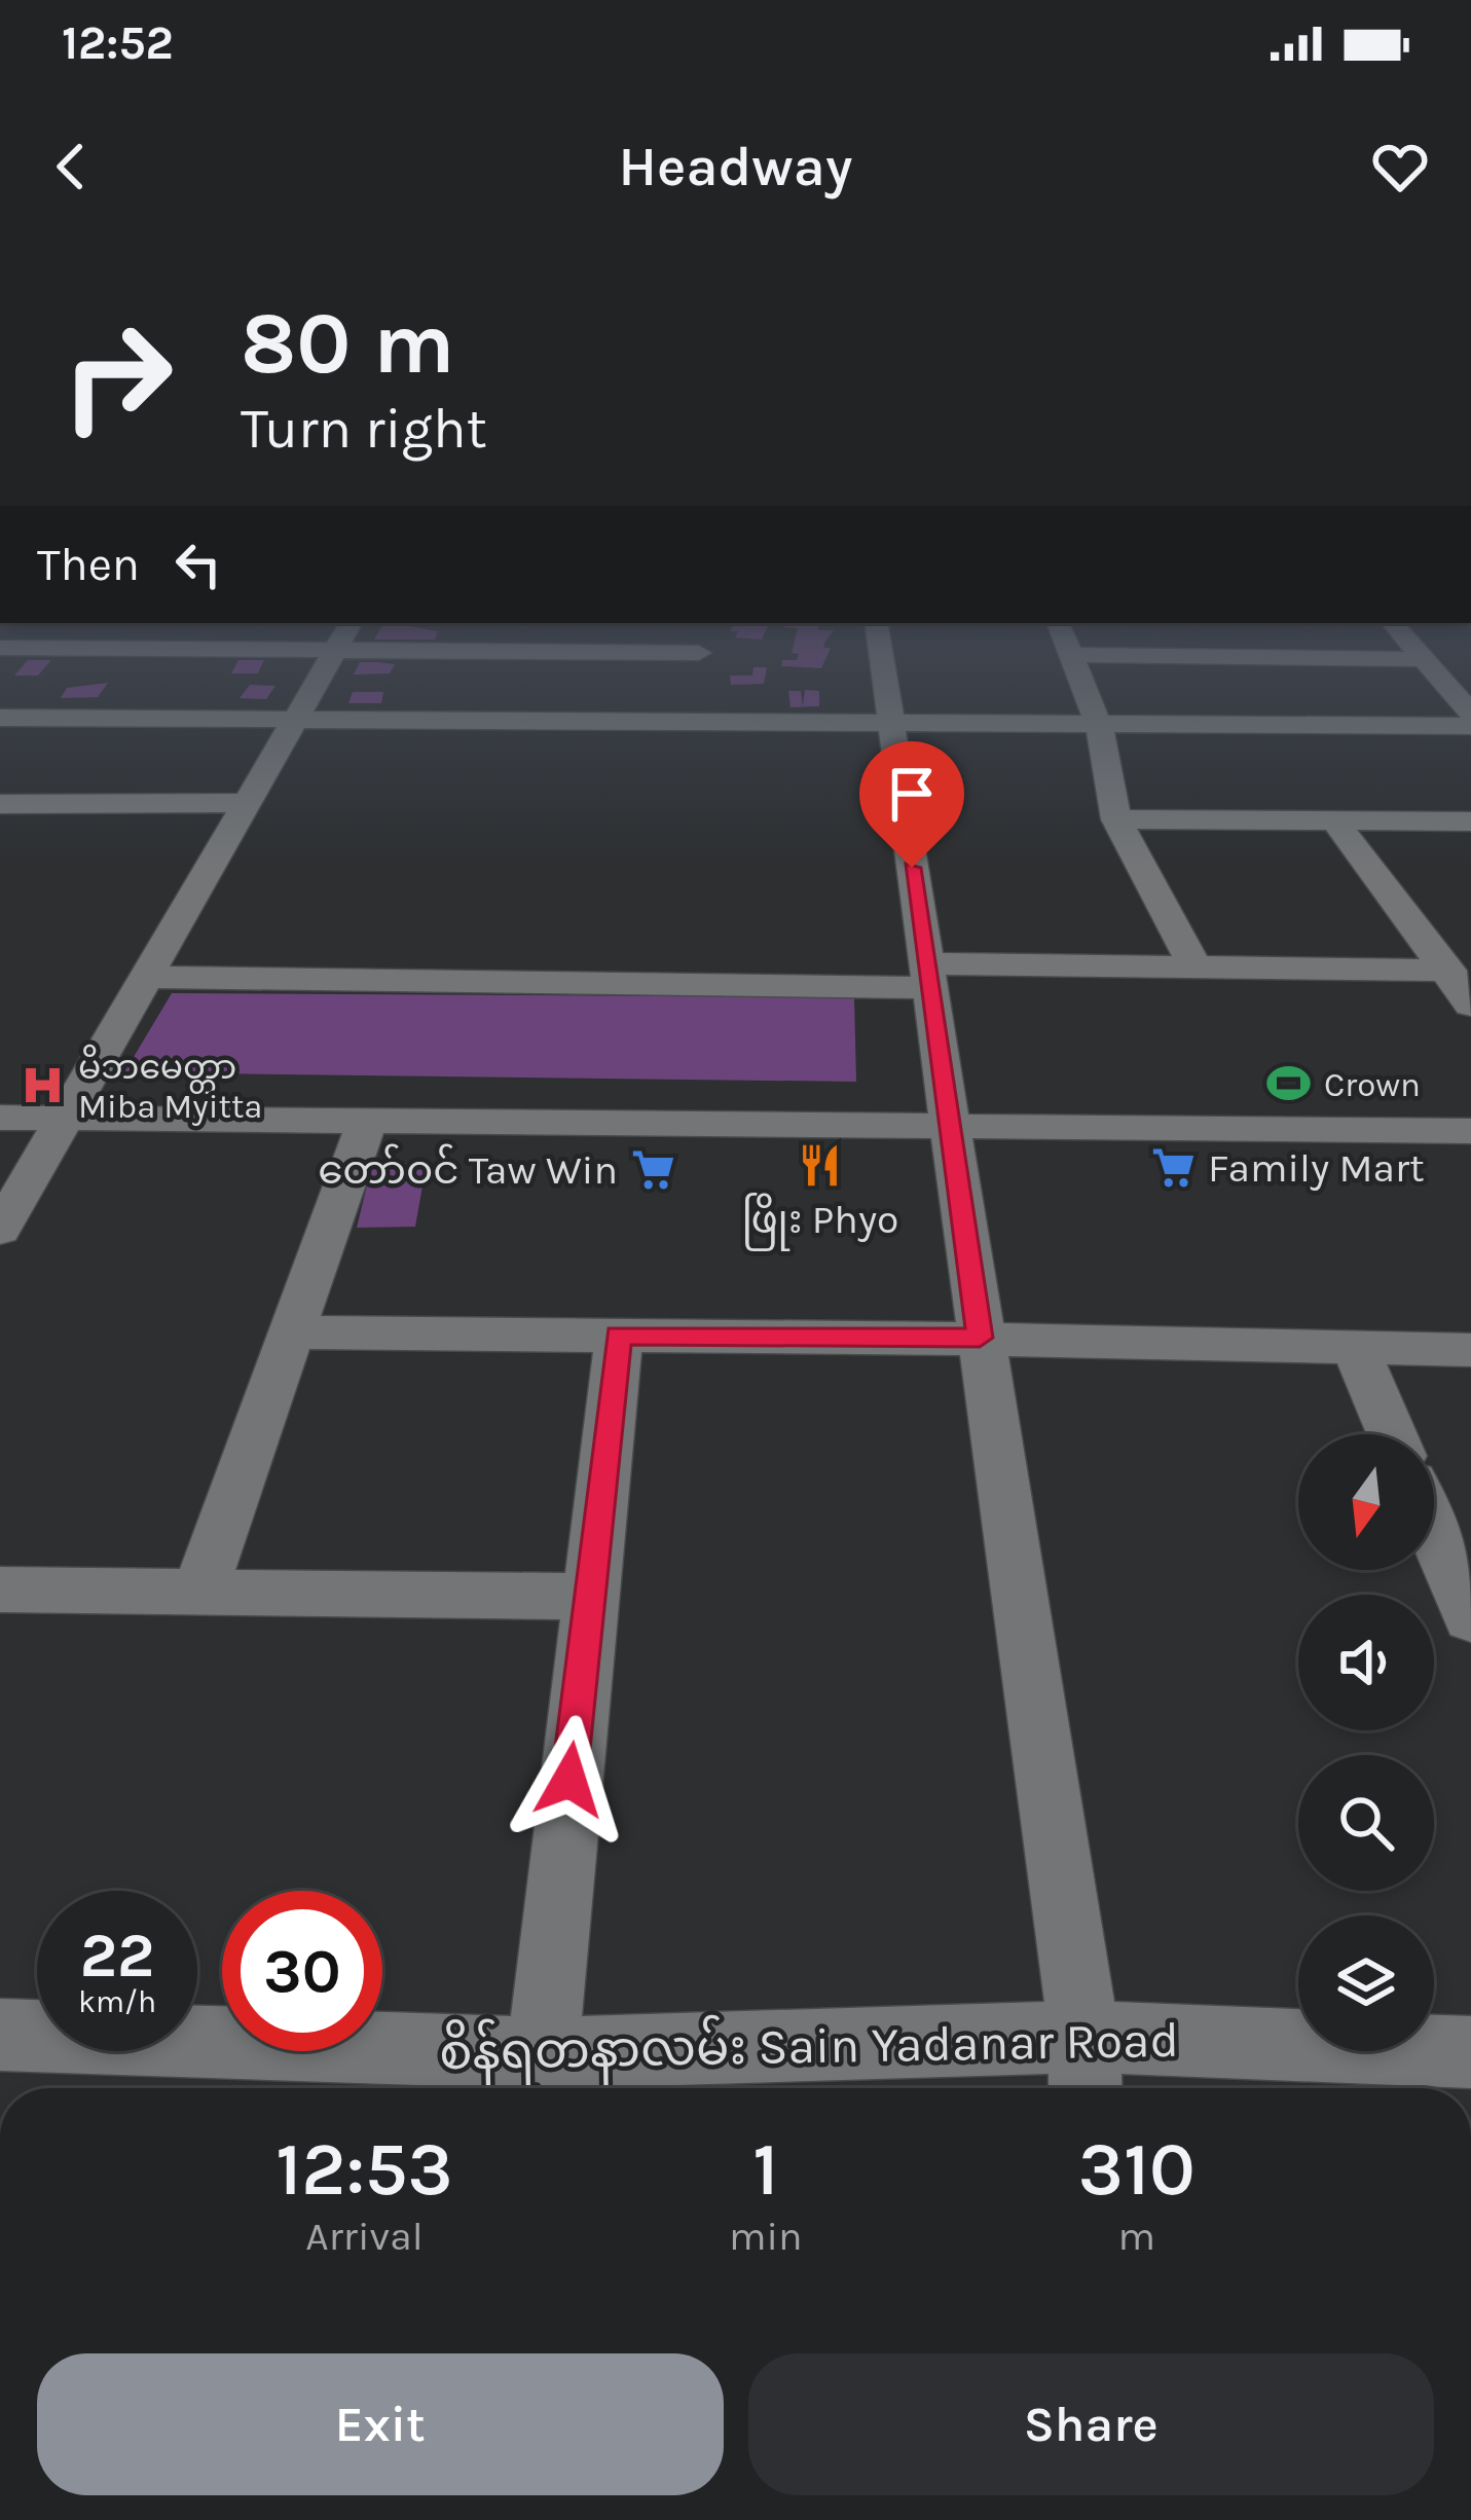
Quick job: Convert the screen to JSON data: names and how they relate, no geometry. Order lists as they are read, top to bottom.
{
  "streets": {
    "street": ["စိန်ရတနာလမ်း Sain Yadanar Road"]
  },
  "places": {
    "sports": ["Crown"],
    "hospital": ["မိဘမေတ္တာ Miba Myitta"],
    "restaurant": ["ဖြိုး Phyo"],
    "supermarket": ["Family Mart", "တော်ဝင် Taw Win"]
  },
  "north": "bottom",
  "page": {
    "status": "12:52",
    "header": "Headway",
    "turn": ["80 m", "Turn right"],
    "then": "Then",
    "speed": "22 km/h",
    "limit": "30",
    "eta": [
      "12:53",
      "Arrival",
      "1",
      "min",
      "310",
      "m"
    ],
    "buttons": ["Exit", "Share"]
  }
}
